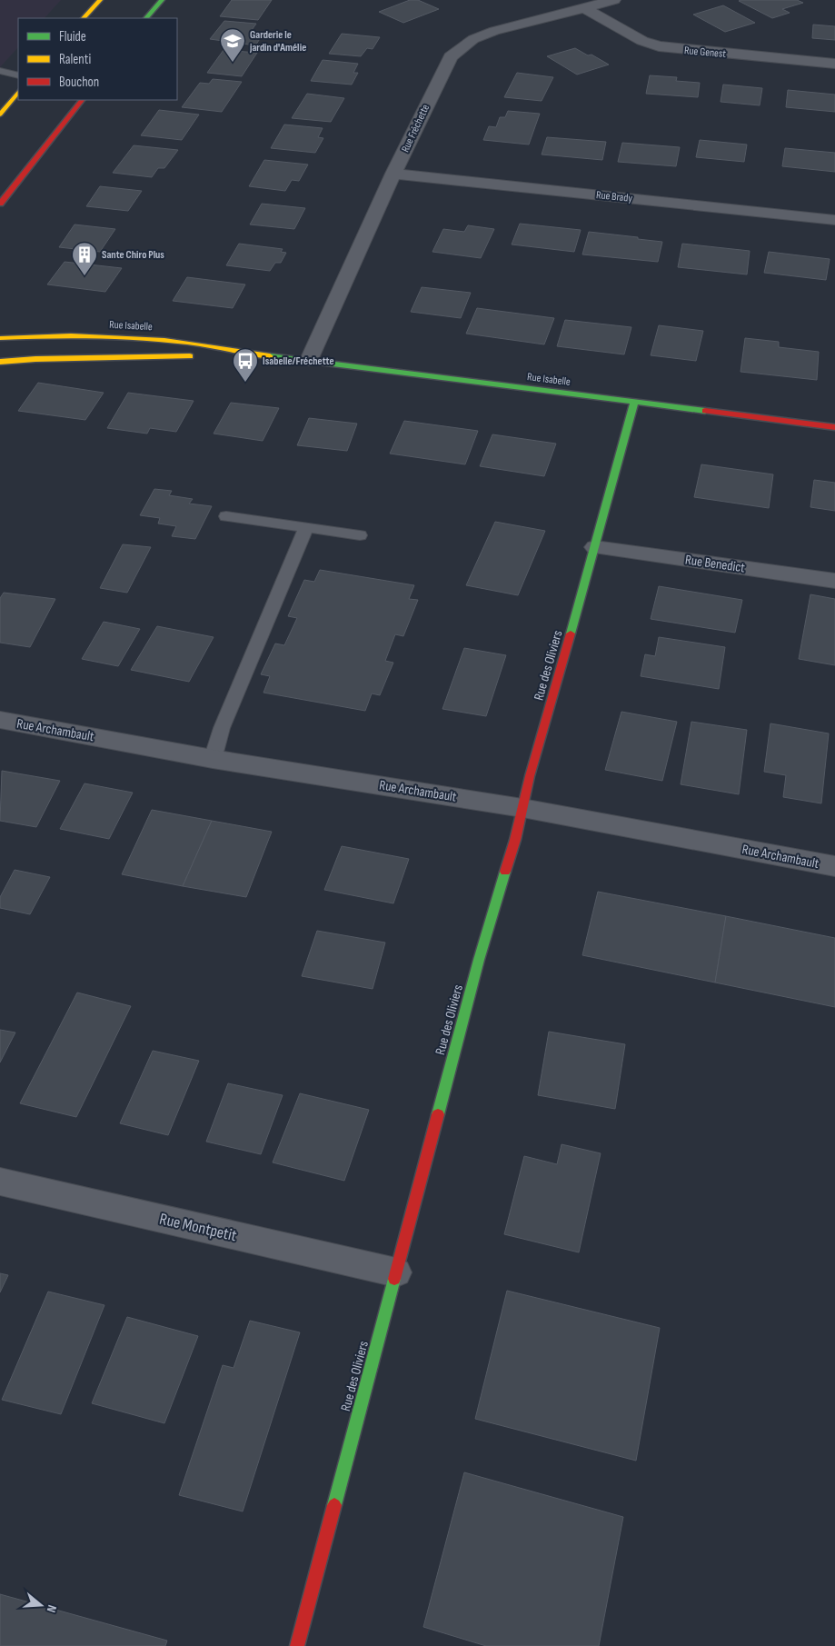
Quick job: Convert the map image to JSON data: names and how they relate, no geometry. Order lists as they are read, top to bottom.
{
  "streets": {
    "street": [
      "Rue Genest",
      "Rue Fréchette",
      "Rue Brady",
      "Rue Isabelle",
      "Rue Benedict",
      "Rue des Oliviers",
      "Rue Archambault",
      "Rue Montpetit"
    ]
  },
  "crossings": [
    ["Rue Genest", "Rue Fréchette"],
    ["Rue Fréchette", "Rue Brady"],
    ["Rue Fréchette", "Rue Isabelle"],
    ["Rue Isabelle", "Rue des Oliviers"],
    ["Rue Benedict", "Rue des Oliviers"],
    ["Rue des Oliviers", "Rue Archambault"],
    ["Rue des Oliviers", "Rue Montpetit"]
  ],
  "places": {
    "school or university": ["Garderie le jardin d'Amélie"],
    "building": ["Sante Chiro Plus"],
    "bus stop": ["Isabelle/Fréchette"]
  },
  "legend": ["Fluide", "Ralenti", "Bouchon"],
  "north": "right"
}
